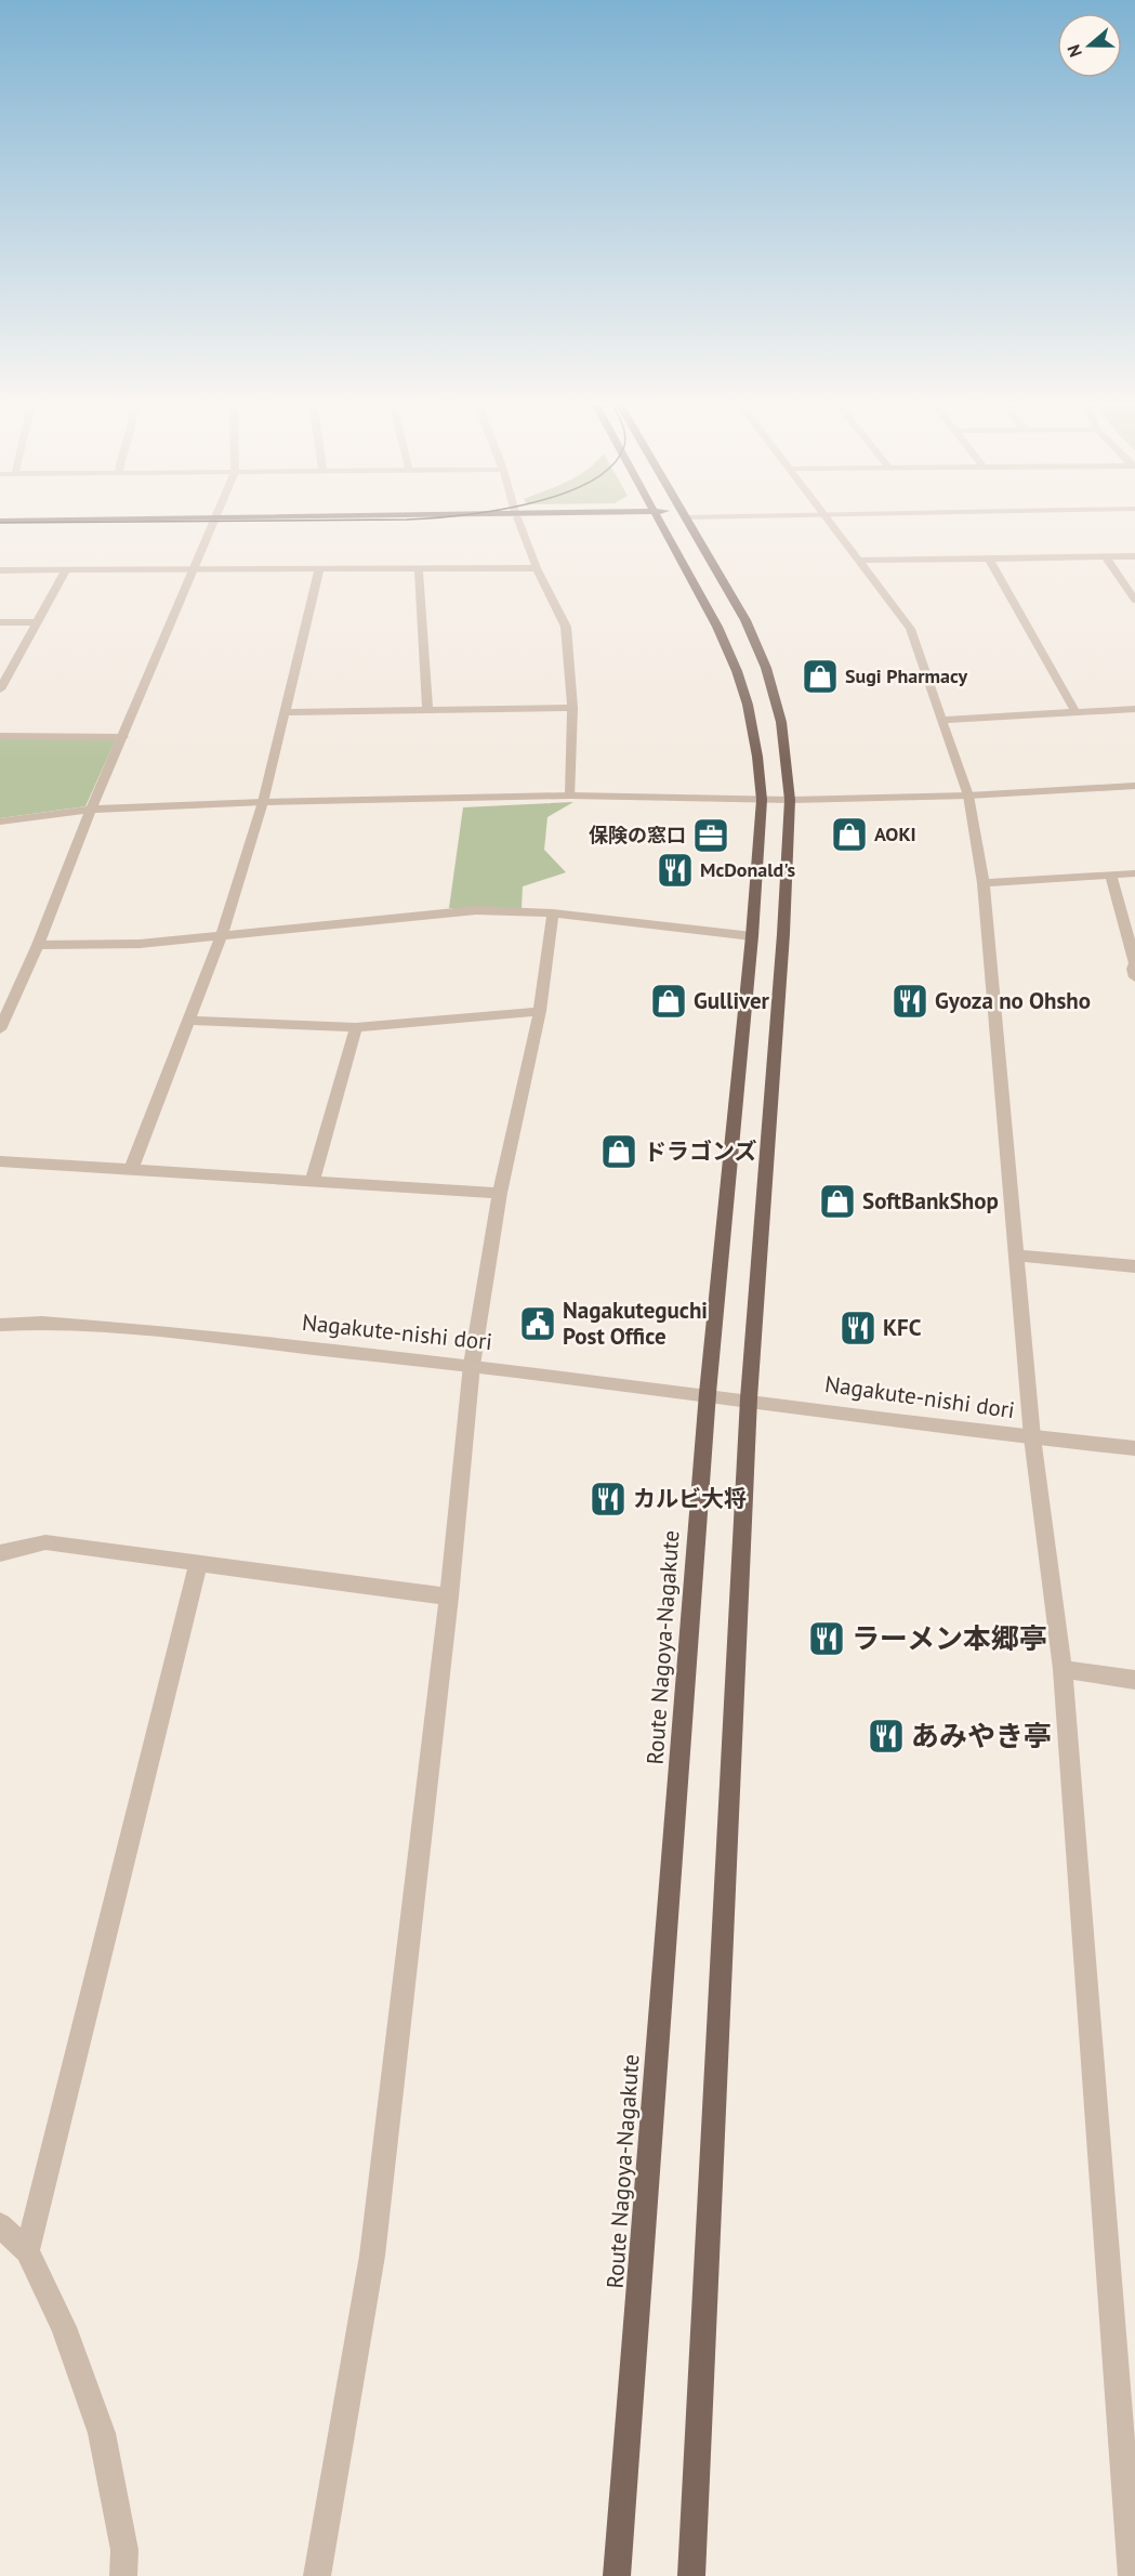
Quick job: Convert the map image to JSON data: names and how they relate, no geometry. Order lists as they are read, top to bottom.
{
  "streets": {
    "main road": ["Route Nagoya-Nagakute"],
    "street": ["Nagakute-nishi dori"]
  },
  "crossings": [
    ["Nagakute-nishi dori", "Route Nagoya-Nagakute"]
  ],
  "places": {
    "shop": [
      "Sugi Pharmacy",
      "AOKI",
      "Gulliver",
      "ドラゴンズ",
      "SoftBankShop"
    ],
    "office": ["保険の窓口"],
    "restaurant": [
      "McDonald's",
      "Gyoza no Ohsho",
      "KFC",
      "カルビ大将",
      "ラーメン本郷亭",
      "あみやき亭"
    ],
    "public building": ["Nagakuteguchi Post Office"]
  },
  "north": "left"
}
